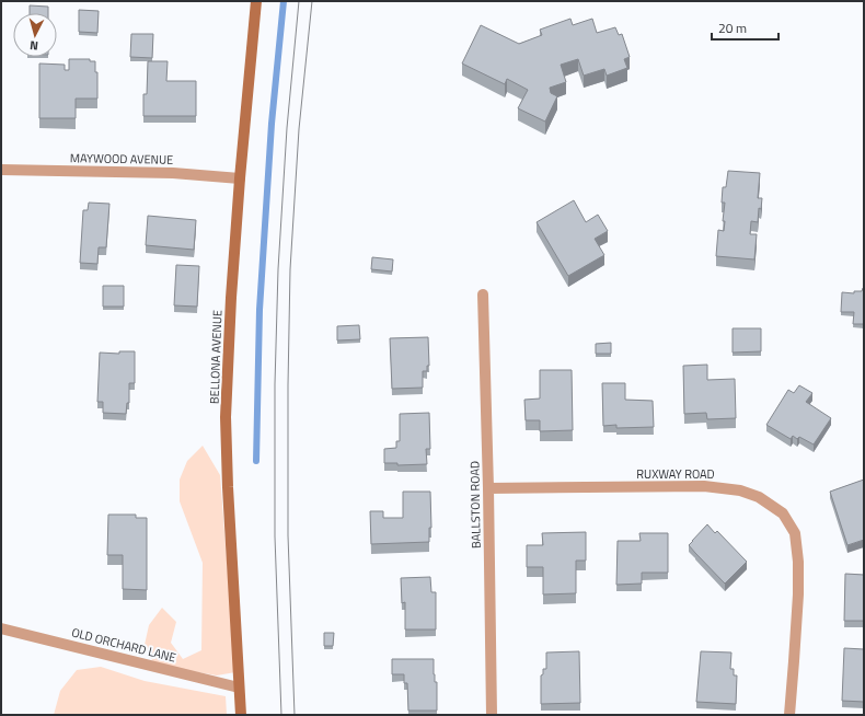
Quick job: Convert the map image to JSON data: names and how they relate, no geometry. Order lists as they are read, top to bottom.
{
  "streets": {
    "street": [
      "MAYWOOD AVENUE",
      "BELLONA AVENUE",
      "RUXWAY ROAD",
      "BALLSTON ROAD",
      "OLD ORCHARD LANE"
    ]
  },
  "crossings": [
    ["MAYWOOD AVENUE", "BELLONA AVENUE"],
    ["BELLONA AVENUE", "OLD ORCHARD LANE"],
    ["RUXWAY ROAD", "BALLSTON ROAD"]
  ],
  "scale_bar": "20 m",
  "north": "bottom"
}
